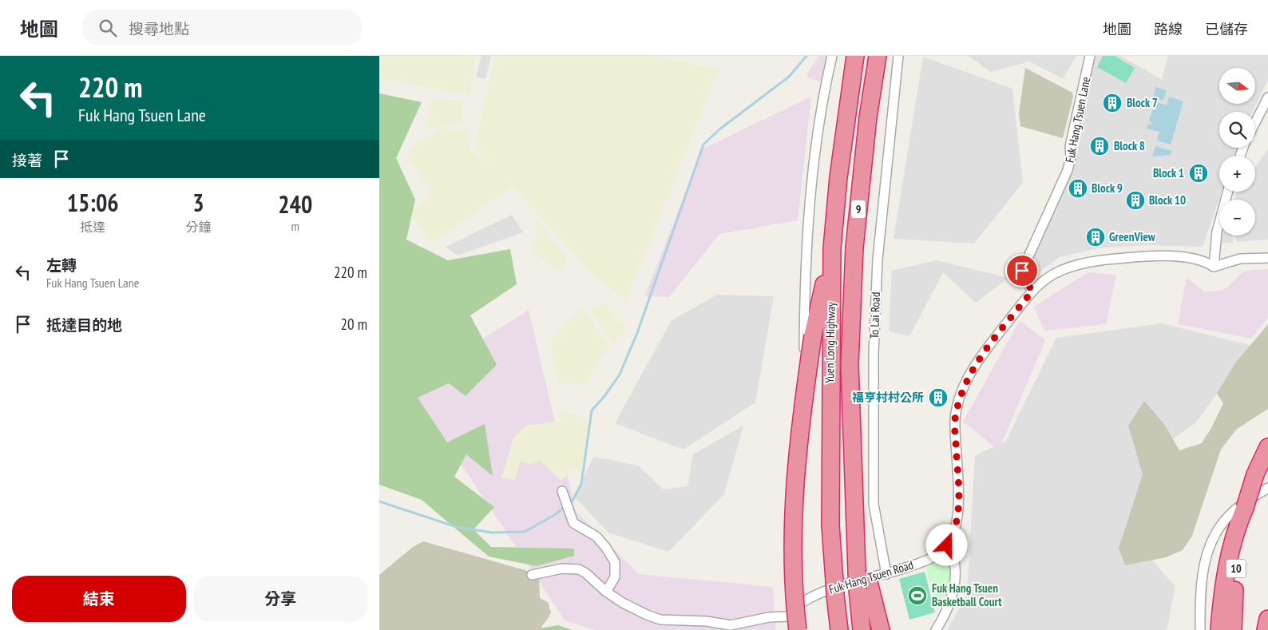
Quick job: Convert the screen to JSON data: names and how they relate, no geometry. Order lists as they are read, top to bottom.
{
  "streets": {
    "highway": ["9", "Yuen Long Highway", "10"],
    "street": ["Fuk Hang Tsuen Lane", "To Lai Road", "Fuk Hang Tsuen Road"]
  },
  "crossings": [
    ["Fuk Hang Tsuen Lane", "Fuk Hang Tsuen Road"],
    ["To Lai Road", "Fuk Hang Tsuen Road"]
  ],
  "places": {
    "building": [
      "Block 7",
      "Block 8",
      "Block 1",
      "Block 9",
      "Block 10",
      "GreenView",
      "福亨村村公所"
    ],
    "sports": ["Fuk Hang Tsuen Basketball Court"]
  },
  "north": "right",
  "page": {
    "header": "地圖",
    "search": "搜尋地點",
    "nav": ["地圖", "路線", "已儲存"],
    "turn": ["220 m", "Fuk Hang Tsuen Lane"],
    "map_buttons": ["+", "−"],
    "then": "接著",
    "eta": [
      "15:06",
      "抵達",
      "3",
      "分鐘",
      "240",
      "m"
    ],
    "list": [
      {
        "name": "左轉",
        "note": "Fuk Hang Tsuen Lane",
        "value": "220 m"
      },
      {
        "name": "抵達目的地",
        "value": "20 m"
      }
    ],
    "buttons": ["結束", "分享"]
  }
}
